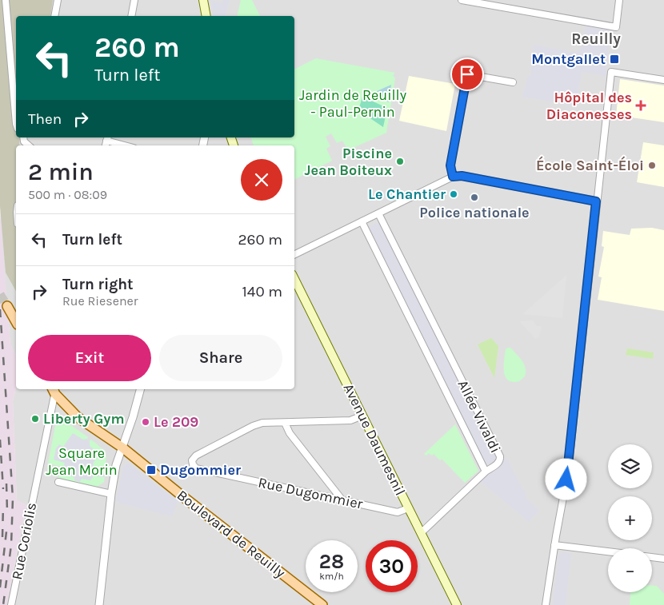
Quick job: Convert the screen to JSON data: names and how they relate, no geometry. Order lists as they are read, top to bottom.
{
  "streets": {
    "main road": ["Avenue Daumesnil", "Boulevard de Reuilly"],
    "street": ["Allée Vivaldi", "Rue Dugommier", "Rue Coriolis"]
  },
  "crossings": [
    ["Avenue Daumesnil", "Rue Dugommier"],
    ["Boulevard de Reuilly", "Rue Coriolis"]
  ],
  "districts": ["Reuilly"],
  "parks": ["Jardin de Reuilly - Paul-Pernin", "Square Jean Morin"],
  "places": {
    "transit": ["Montgallet", "Dugommier"],
    "health": ["Hôpital des Diaconesses"],
    "other": [
      "Piscine Jean Boiteux",
      "École Saint-Éloi",
      "Le Chantier",
      "Police nationale",
      "Liberty Gym",
      "Le 209"
    ]
  },
  "page": {
    "turn": ["260 m", "Turn left"],
    "then": "Then",
    "heading": ["2 min", "500 m · 08:09"],
    "list": [
      {
        "name": "Turn left",
        "value": "260 m"
      },
      {
        "name": "Turn right",
        "note": "Rue Riesener",
        "value": "140 m"
      }
    ],
    "buttons": ["Exit", "Share"],
    "map_buttons": ["+", "−"],
    "speed": "28 km/h",
    "limit": "30"
  }
}
